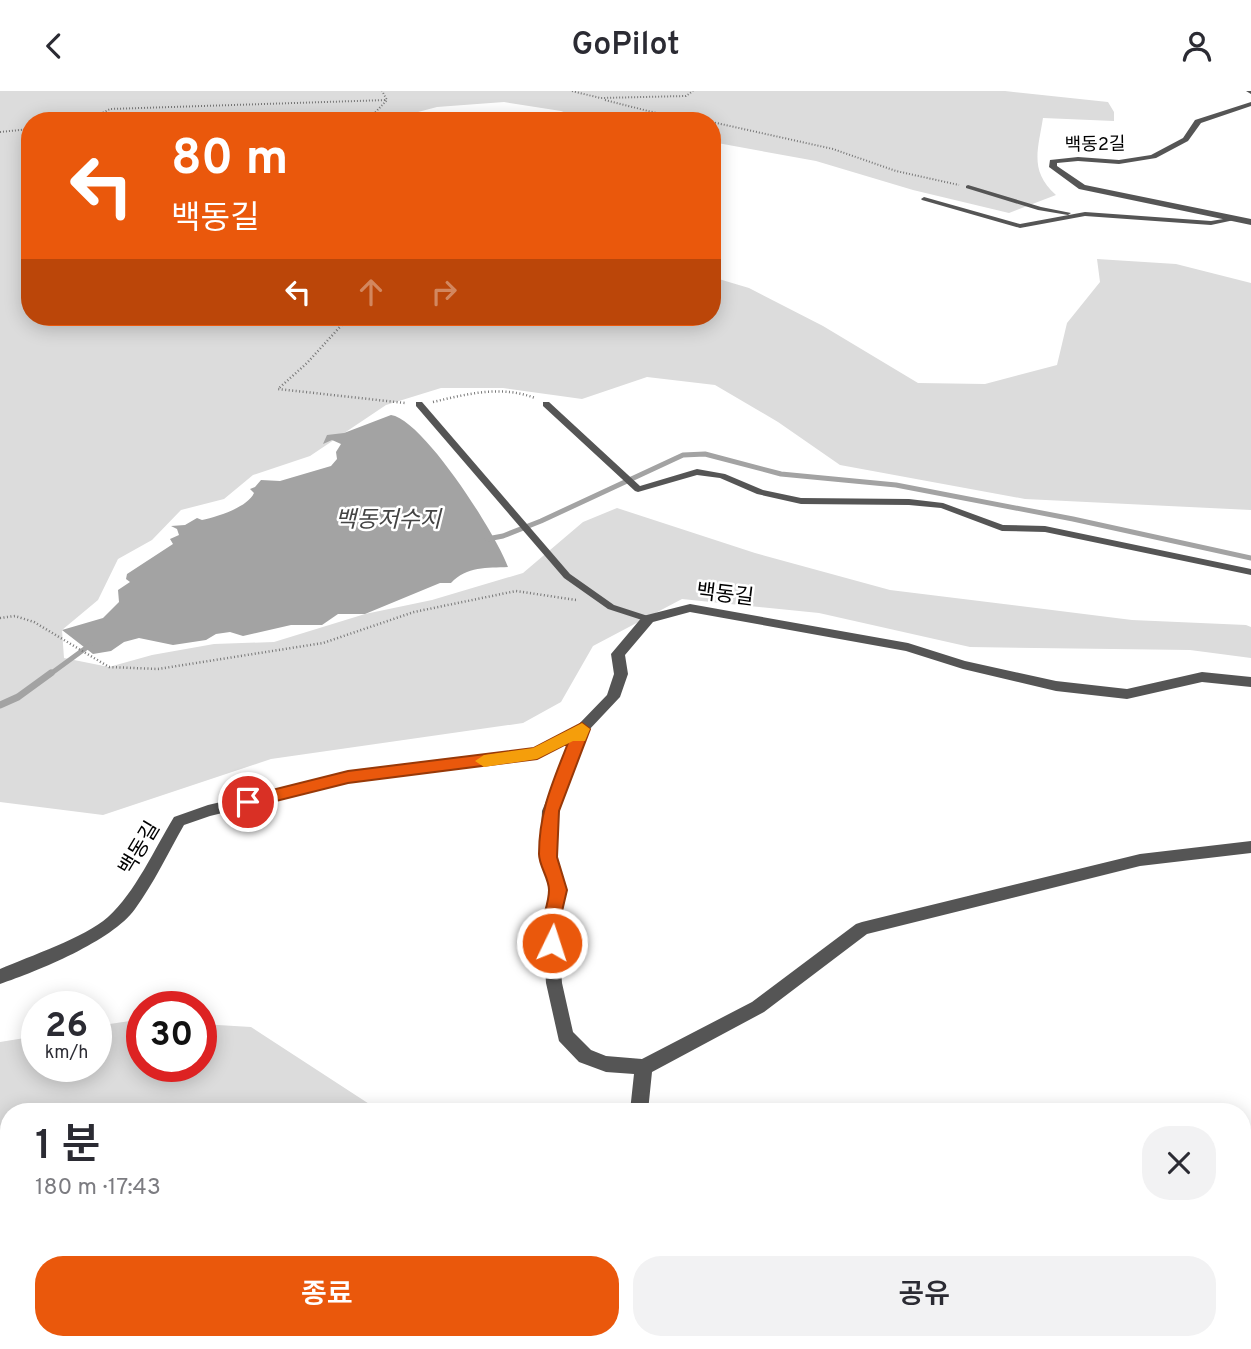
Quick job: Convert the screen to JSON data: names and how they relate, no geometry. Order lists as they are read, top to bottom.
{
  "streets": {
    "street": ["백동2길", "백동길"]
  },
  "water": ["백동저수지"],
  "page": {
    "header": "GoPilot",
    "turn": ["80 m", "백동길"],
    "speed": "26 km/h",
    "limit": "30",
    "heading": ["1 분", "180 m · 17:43"],
    "buttons": ["종료", "공유"]
  }
}
